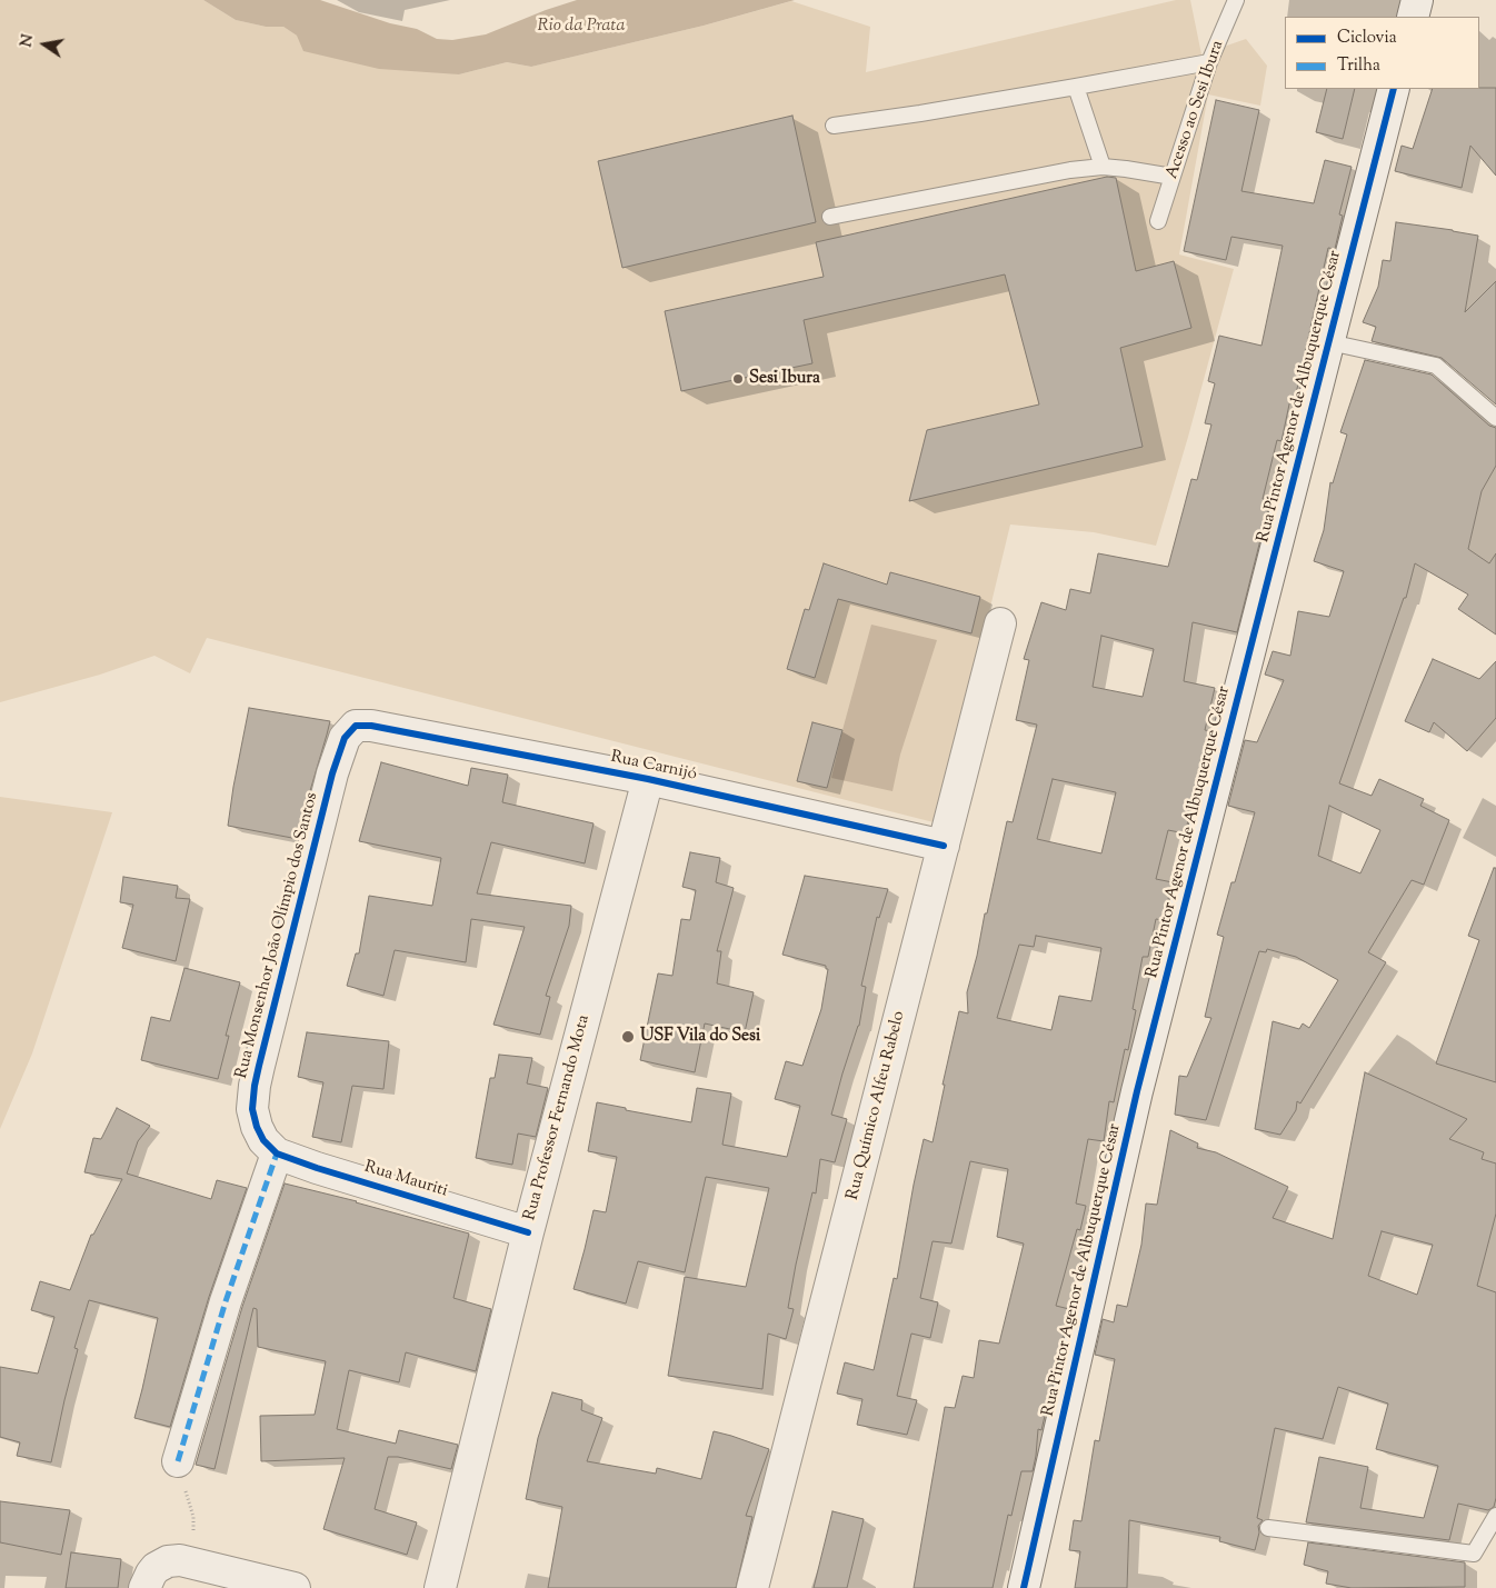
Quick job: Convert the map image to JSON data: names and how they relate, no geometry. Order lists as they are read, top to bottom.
{
  "streets": {
    "street": [
      "Rua Pintor Agenor de Albuquerque César",
      "Rua Carnijó",
      "Rua Monsenhor João Olímpio dos Santos",
      "Rua Químico Alfeu Rabelo",
      "Rua Professor Fernando Mota",
      "Rua Mauriti"
    ],
    "lane": ["Acesso ao Sesi Ibura"]
  },
  "crossings": [
    ["Rua Carnijó", "Rua Monsenhor João Olímpio dos Santos"],
    ["Rua Carnijó", "Rua Químico Alfeu Rabelo"],
    ["Rua Carnijó", "Rua Professor Fernando Mota"],
    ["Rua Monsenhor João Olímpio dos Santos", "Rua Mauriti"],
    ["Rua Professor Fernando Mota", "Rua Mauriti"]
  ],
  "water": ["Rio da Prata"],
  "places": ["Sesi Ibura", "USF Vila do Sesi"],
  "legend": ["Ciclovia", "Trilha"],
  "north": "left"
}
